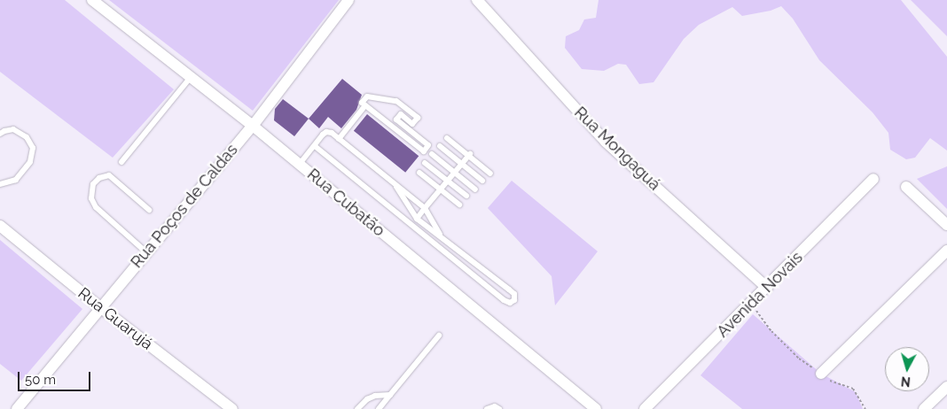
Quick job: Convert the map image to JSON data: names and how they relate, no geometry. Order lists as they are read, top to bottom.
{
  "streets": {
    "street": [
      "Rua Mongaguá",
      "Rua Cubatão",
      "Rua Poços de Caldas",
      "Avenida Novais",
      "Rua Guarujá"
    ]
  },
  "crossings": [
    ["Rua Mongaguá", "Avenida Novais"],
    ["Rua Cubatão", "Rua Poços de Caldas"],
    ["Rua Poços de Caldas", "Rua Guarujá"]
  ],
  "scale_bar": "50 m",
  "north": "bottom"
}
